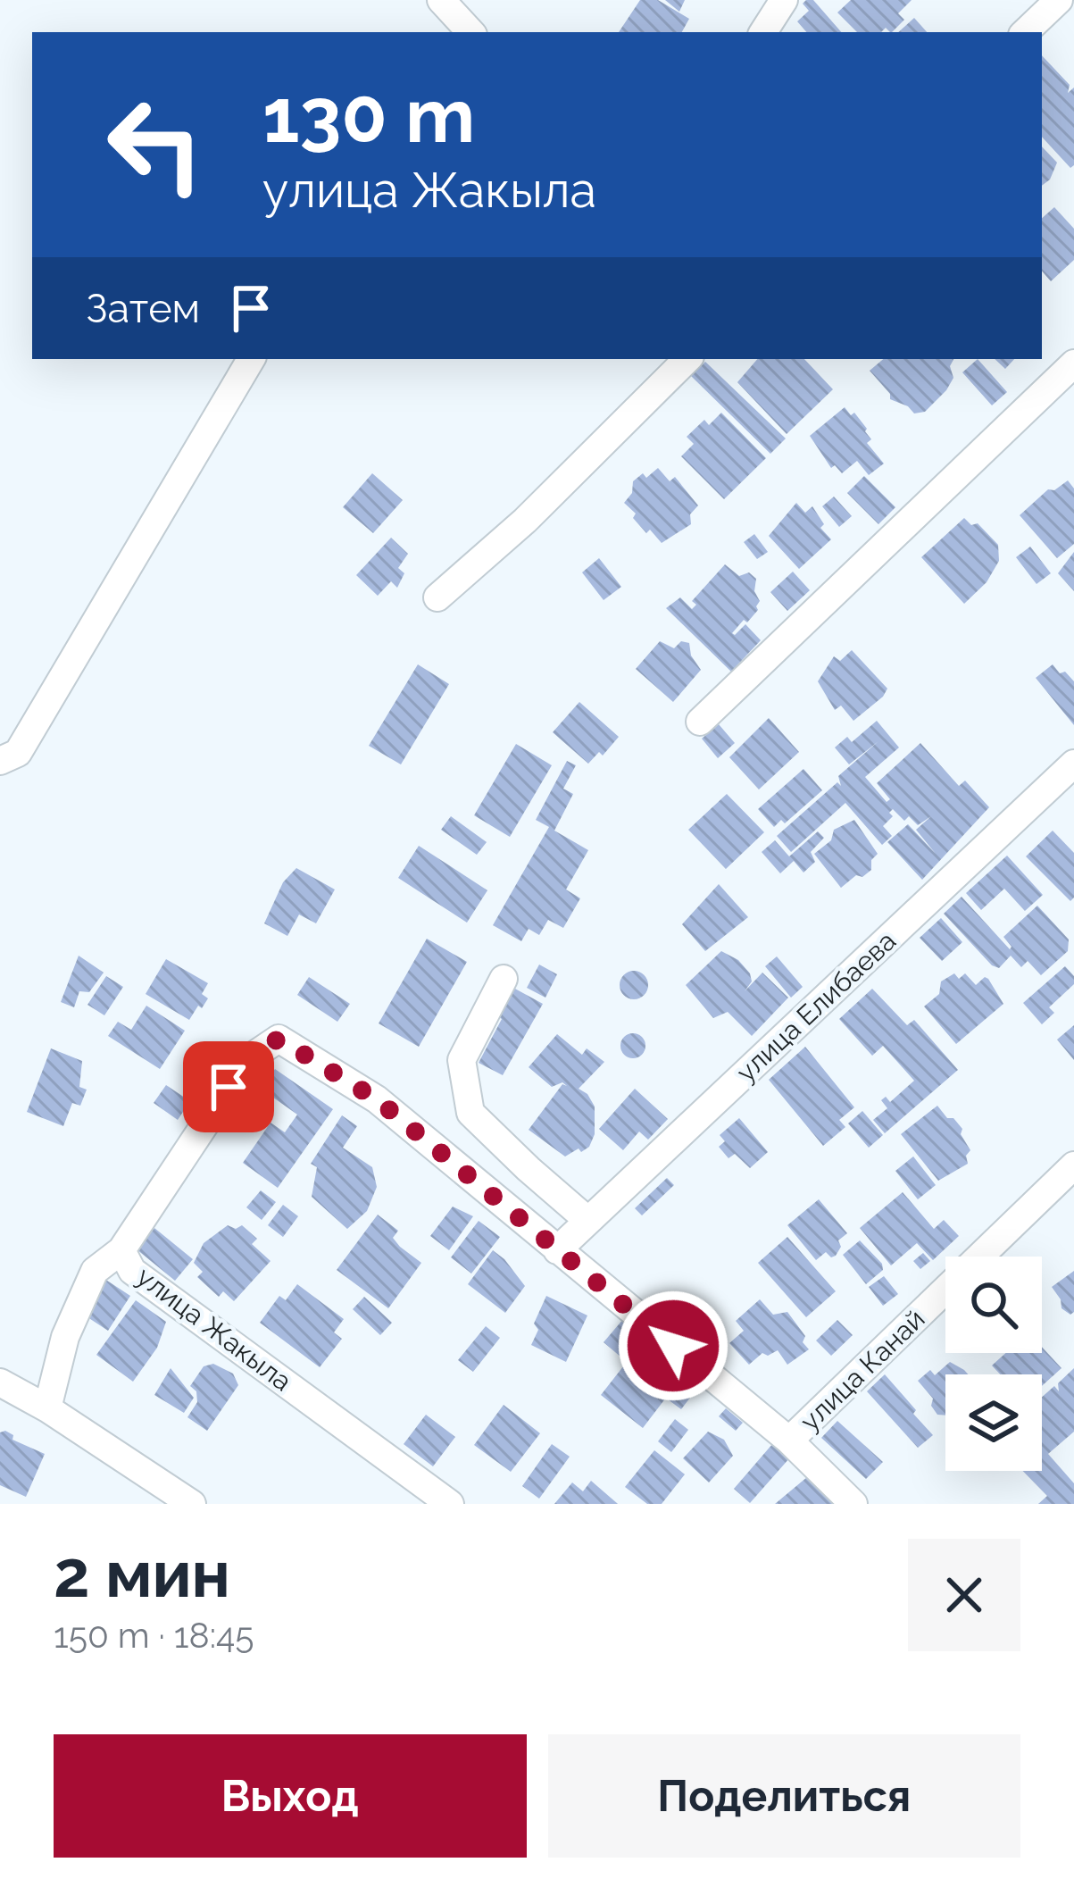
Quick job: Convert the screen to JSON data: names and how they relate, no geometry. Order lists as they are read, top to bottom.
{
  "streets": {
    "street": ["улица Елибаева", "улица Жакыла", "улица Канай"]
  },
  "crossings": [
    ["улица Елибаева", "улица Жакыла"],
    ["улица Жакыла", "улица Канай"]
  ],
  "page": {
    "turn": ["130 m", "улица Жакыла"],
    "then": "Затем",
    "heading": ["2 мин", "150 m · 18:45"],
    "buttons": ["Выход", "Поделиться"]
  }
}
